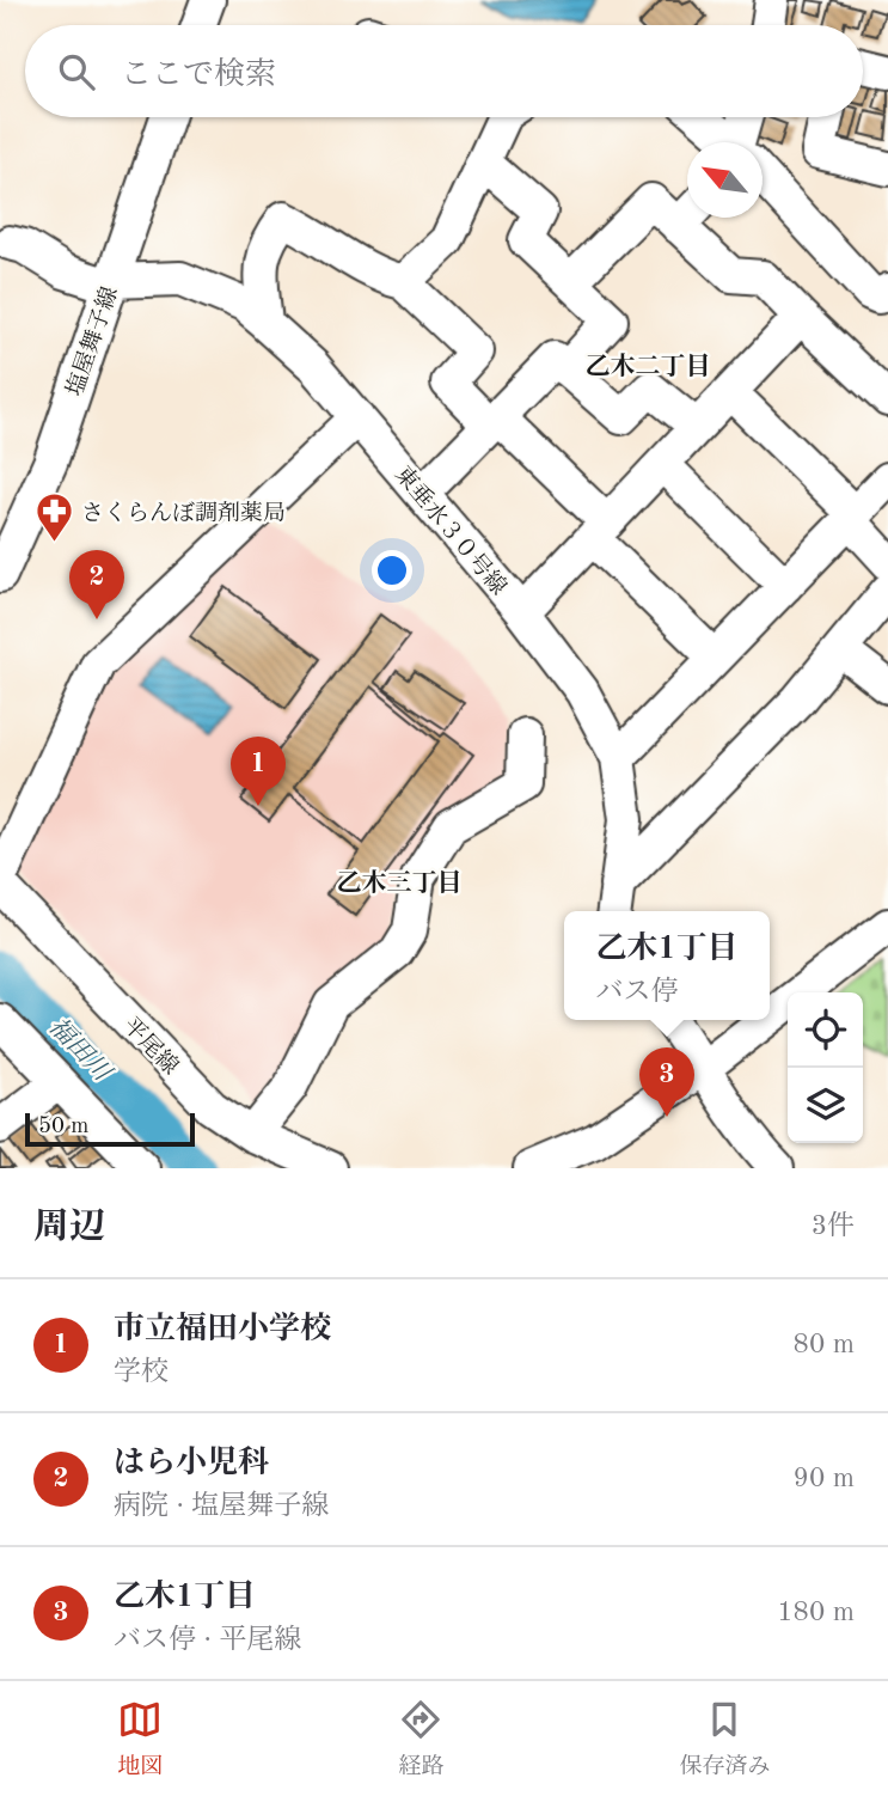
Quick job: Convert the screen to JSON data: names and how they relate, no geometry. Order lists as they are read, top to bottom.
{
  "streets": {
    "street": ["塩屋舞子線", "東垂水３０号線", "平尾線"]
  },
  "crossings": [
    ["塩屋舞子線", "東垂水３０号線"]
  ],
  "districts": ["乙木二丁目", "乙木三丁目"],
  "water": ["福田川"],
  "places": {
    "pharmacy": ["さくらんぼ調剤薬局"]
  },
  "scale_bar": "50 m",
  "north": "top left",
  "page": {
    "search": "ここで検索",
    "pins": ["2", "1", "3"],
    "popup": ["乙木1丁目", "バス停"],
    "scale": "50 m",
    "heading": ["周辺", "3件"],
    "list": [
      {
        "mark": "1",
        "name": "市立福田小学校",
        "note": "学校",
        "value": "80 m"
      },
      {
        "mark": "2",
        "name": "はら小児科",
        "note": "病院 · 塩屋舞子線",
        "value": "90 m"
      },
      {
        "mark": "3",
        "name": "乙木1丁目",
        "note": "バス停 · 平尾線",
        "value": "180 m"
      }
    ],
    "nav": ["地図", "経路", "保存済み"]
  }
}
